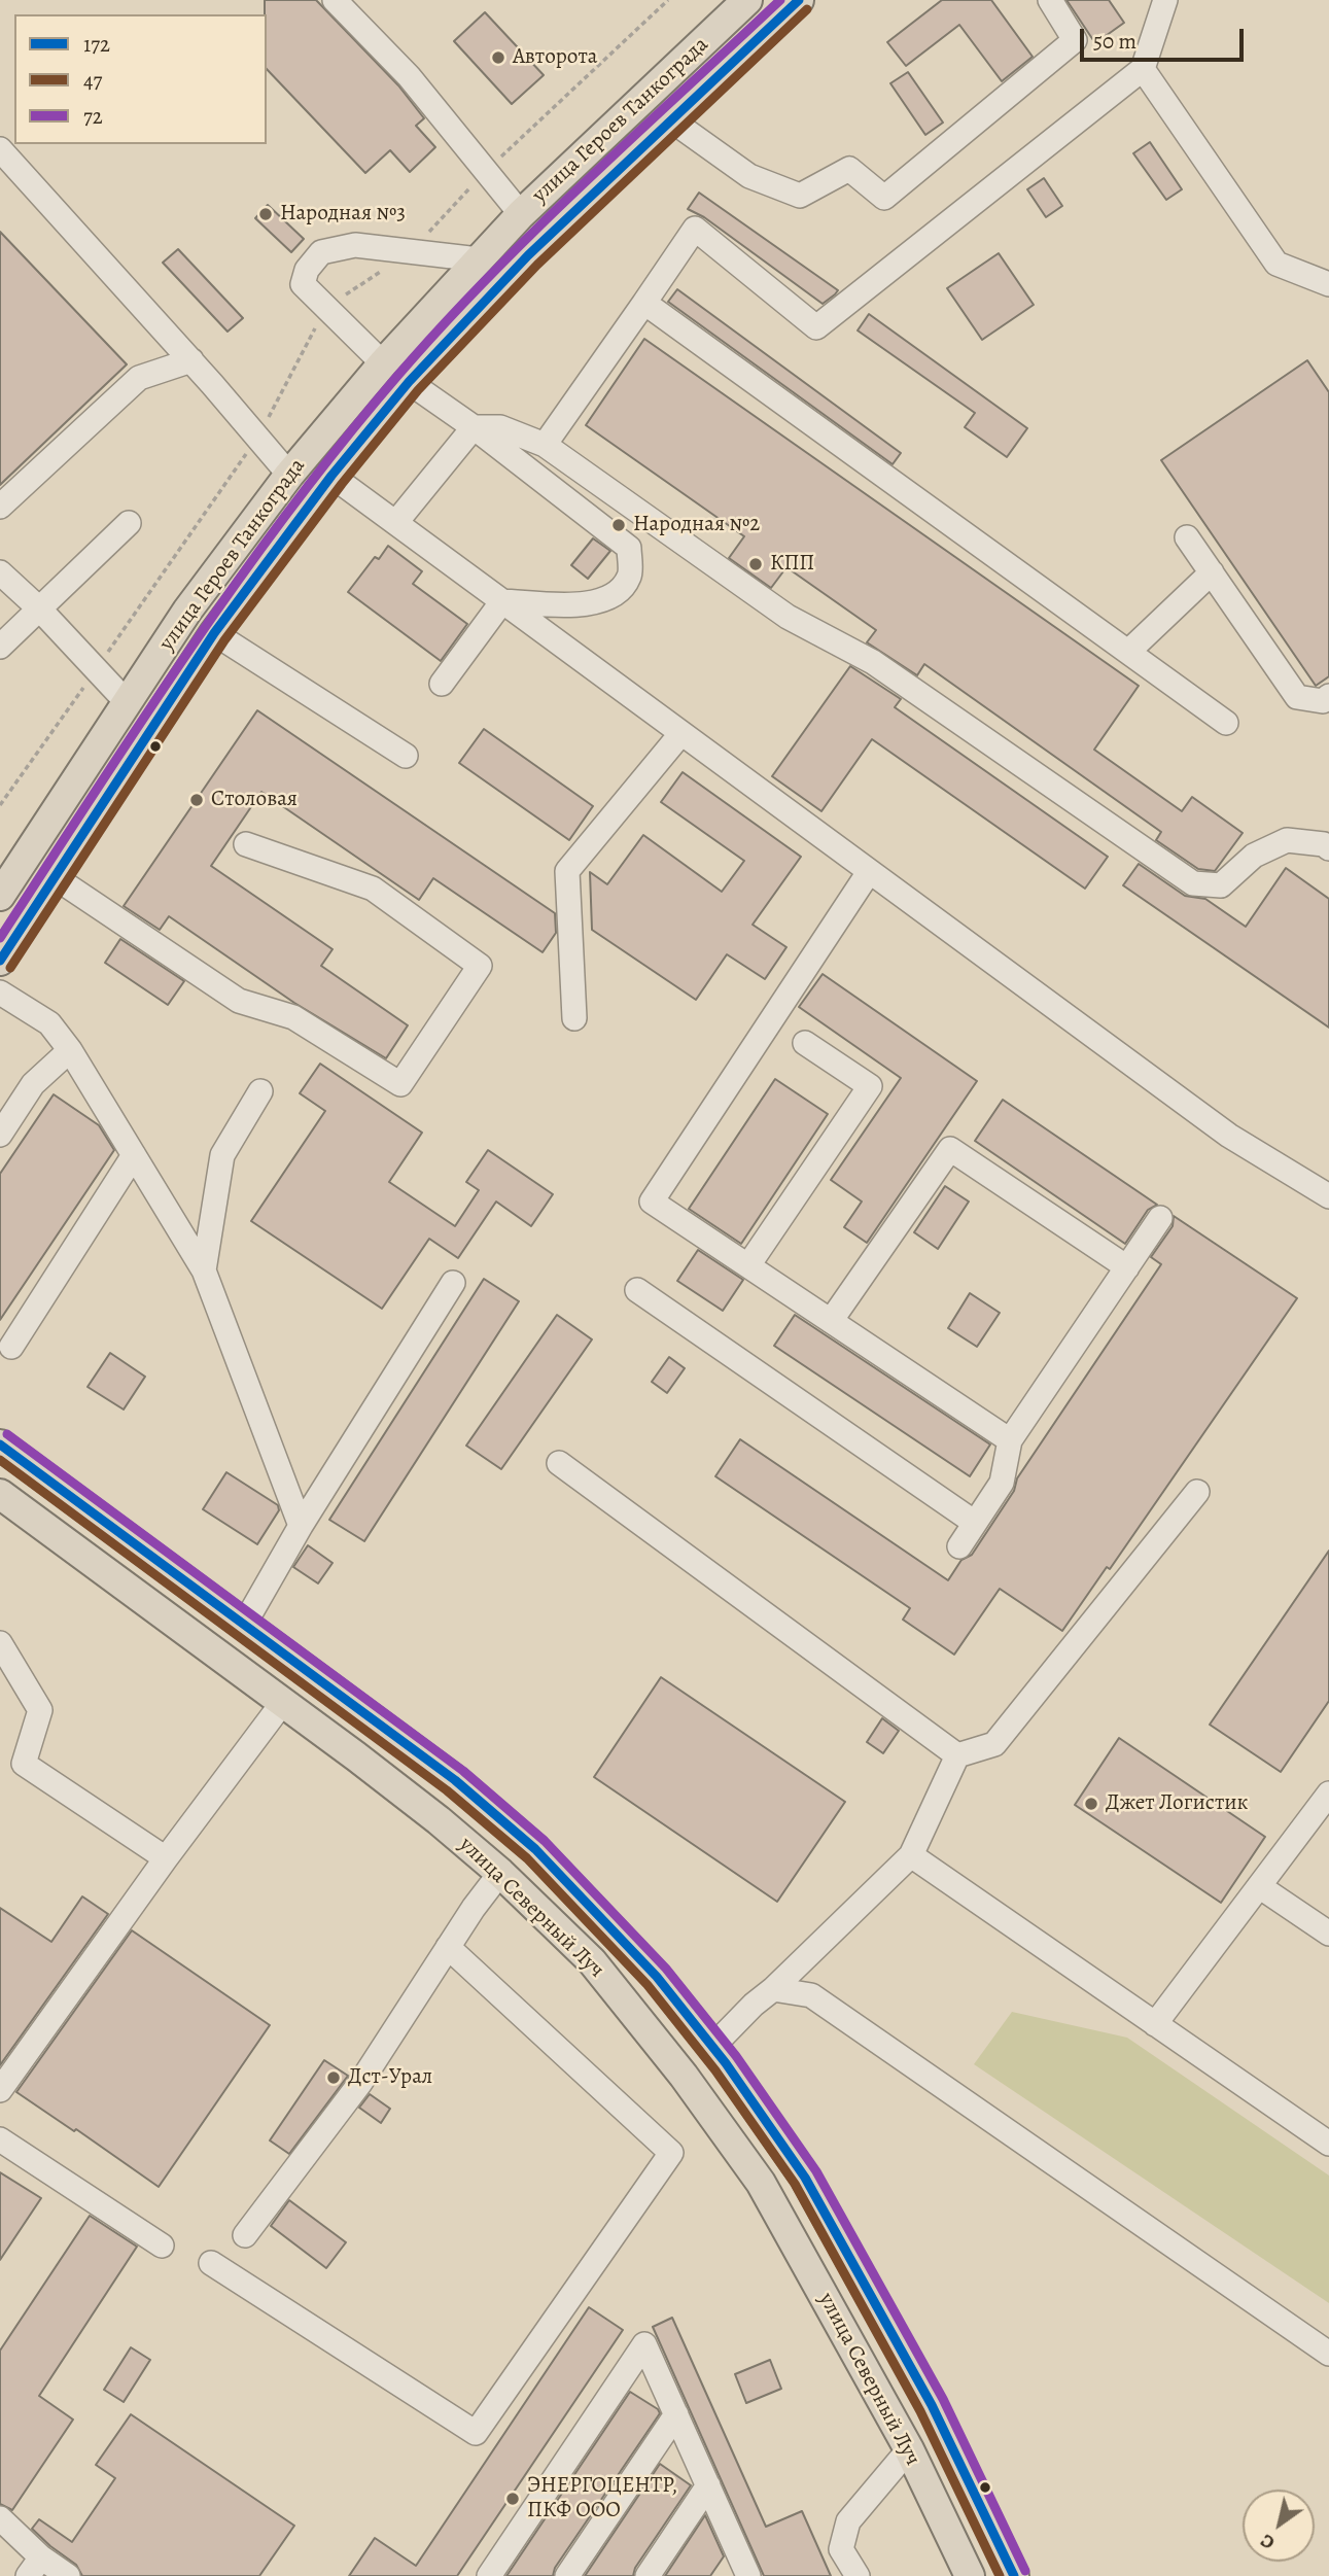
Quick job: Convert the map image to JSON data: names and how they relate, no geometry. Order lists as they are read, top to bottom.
{
  "streets": {
    "main road": ["улица Героев Танкограда", "улица Северный Луч"]
  },
  "places": [
    "Авторота",
    "Народная №3",
    "Народная №2",
    "КПП",
    "Столовая",
    "Джет Логистик",
    "Дст-Урал",
    "ЭНЕРГОЦЕНТР, ПКФ ООО"
  ],
  "lines": ["transit line 172", "transit line 72", "transit line 47"],
  "legend": ["172", "47", "72"],
  "scale_bar": "50 m",
  "north": "bottom left"
}
